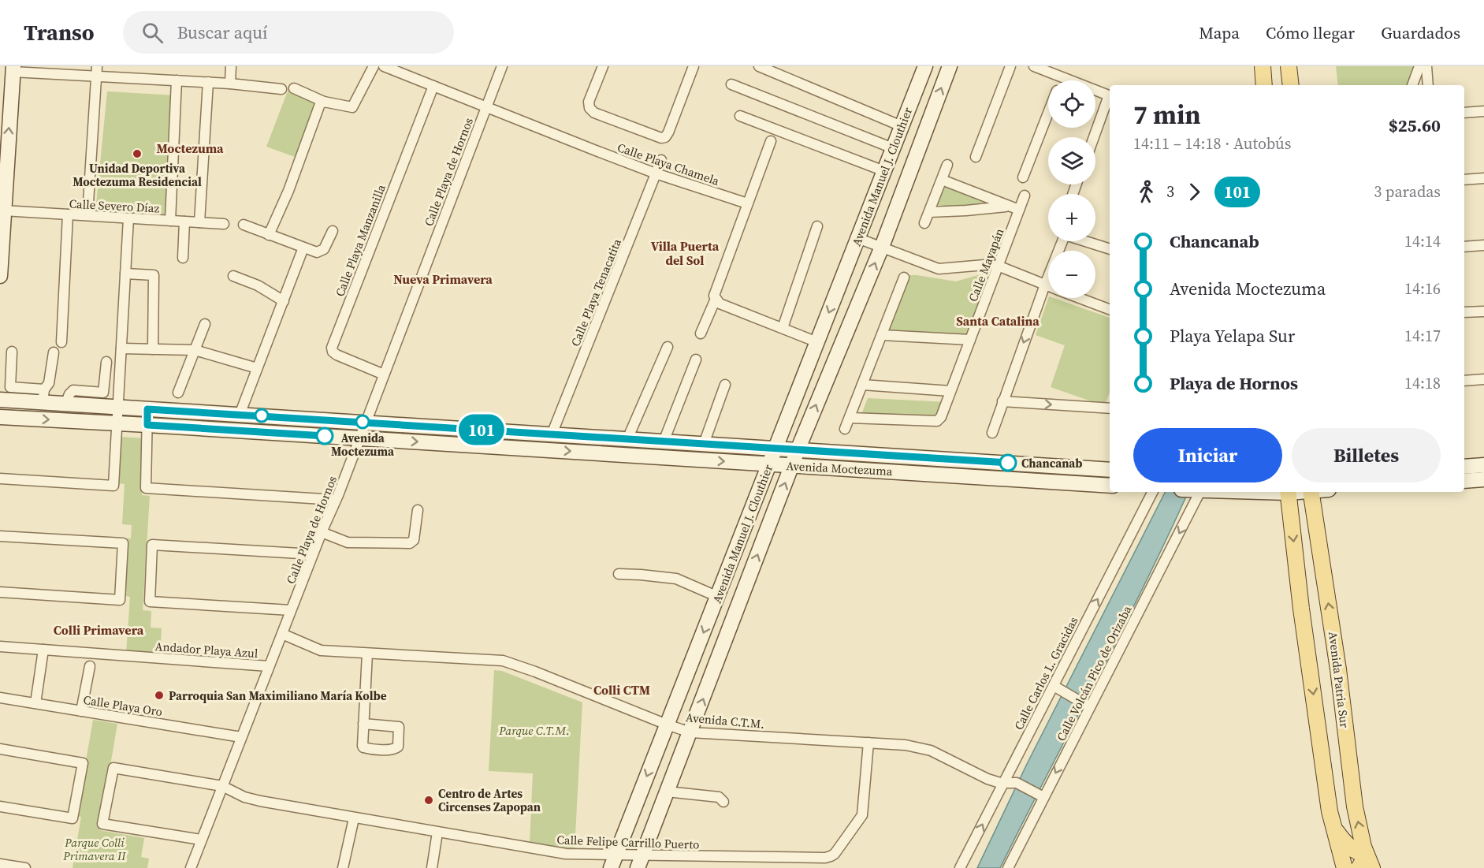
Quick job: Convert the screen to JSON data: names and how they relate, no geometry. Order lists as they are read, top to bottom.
{
  "streets": {
    "main road": ["Avenida Patria Sur"],
    "street": [
      "Calle Playa Chamela",
      "Calle Playa de Hornos",
      "Avenida Manuel J. Clouthier",
      "Calle Severo Díaz",
      "Calle Playa Manzanilla",
      "Calle Mayapán",
      "Calle Playa Tenacatita",
      "Avenida Moctezuma",
      "Andador Playa Azul",
      "Calle Carlos L. Gracidas",
      "Calle Volcán Pico de Orizaba",
      "Calle Playa Oro",
      "Avenida C.T.M.",
      "Calle Felipe Carrillo Puerto"
    ]
  },
  "crossings": [
    ["Calle Playa Chamela", "Calle Playa de Hornos"],
    ["Calle Playa Chamela", "Calle Playa Manzanilla"],
    ["Calle Playa Chamela", "Calle Playa Tenacatita"],
    ["Calle Playa de Hornos", "Calle Playa Manzanilla"],
    ["Calle Playa de Hornos", "Avenida Moctezuma"],
    ["Calle Playa de Hornos", "Andador Playa Azul"],
    ["Calle Playa de Hornos", "Calle Playa Oro"],
    ["Calle Playa de Hornos", "Avenida C.T.M."],
    ["Calle Playa de Hornos", "Calle Felipe Carrillo Puerto"],
    ["Avenida Manuel J. Clouthier", "Avenida Moctezuma"],
    ["Avenida Manuel J. Clouthier", "Avenida C.T.M."],
    ["Avenida Manuel J. Clouthier", "Calle Felipe Carrillo Puerto"],
    ["Calle Playa Tenacatita", "Avenida Moctezuma"],
    ["Calle Carlos L. Gracidas", "Avenida C.T.M."],
    ["Calle Volcán Pico de Orizaba", "Avenida C.T.M."],
    ["Avenida C.T.M.", "Calle Felipe Carrillo Puerto"]
  ],
  "one_way": ["Calle Carlos L. Gracidas", "Calle Volcán Pico de Orizaba"],
  "districts": [
    "Moctezuma",
    "Villa Puerta del Sol",
    "Nueva Primavera",
    "Santa Catalina",
    "Colli Primavera",
    "Colli CTM"
  ],
  "parks": ["Parque C.T.M.", "Parque Colli Primavera II"],
  "places": [
    "Unidad Deportiva Moctezuma Residencial",
    "Avenida Moctezuma",
    "Chancanab",
    "Parroquia San Maximiliano María Kolbe",
    "Centro de Artes Circenses Zapopan"
  ],
  "lines": ["bus line 101"],
  "page": {
    "header": "Transo",
    "search": "Buscar aquí",
    "nav": ["Mapa", "Cómo llegar", "Guardados"],
    "on_map": "101",
    "map_buttons": ["+", "−"],
    "heading": ["7 min", "14:11 – 14:18 · Autobús", "$25.60"],
    "legs": ["3", "101", "3 paradas"],
    "list": [
      {
        "name": "Chancanab",
        "value": "14:14"
      },
      {
        "name": "Avenida Moctezuma",
        "value": "14:16"
      },
      {
        "name": "Playa Yelapa Sur",
        "value": "14:17"
      },
      {
        "name": "Playa de Hornos",
        "value": "14:18"
      }
    ],
    "buttons": ["Iniciar", "Billetes"]
  }
}
